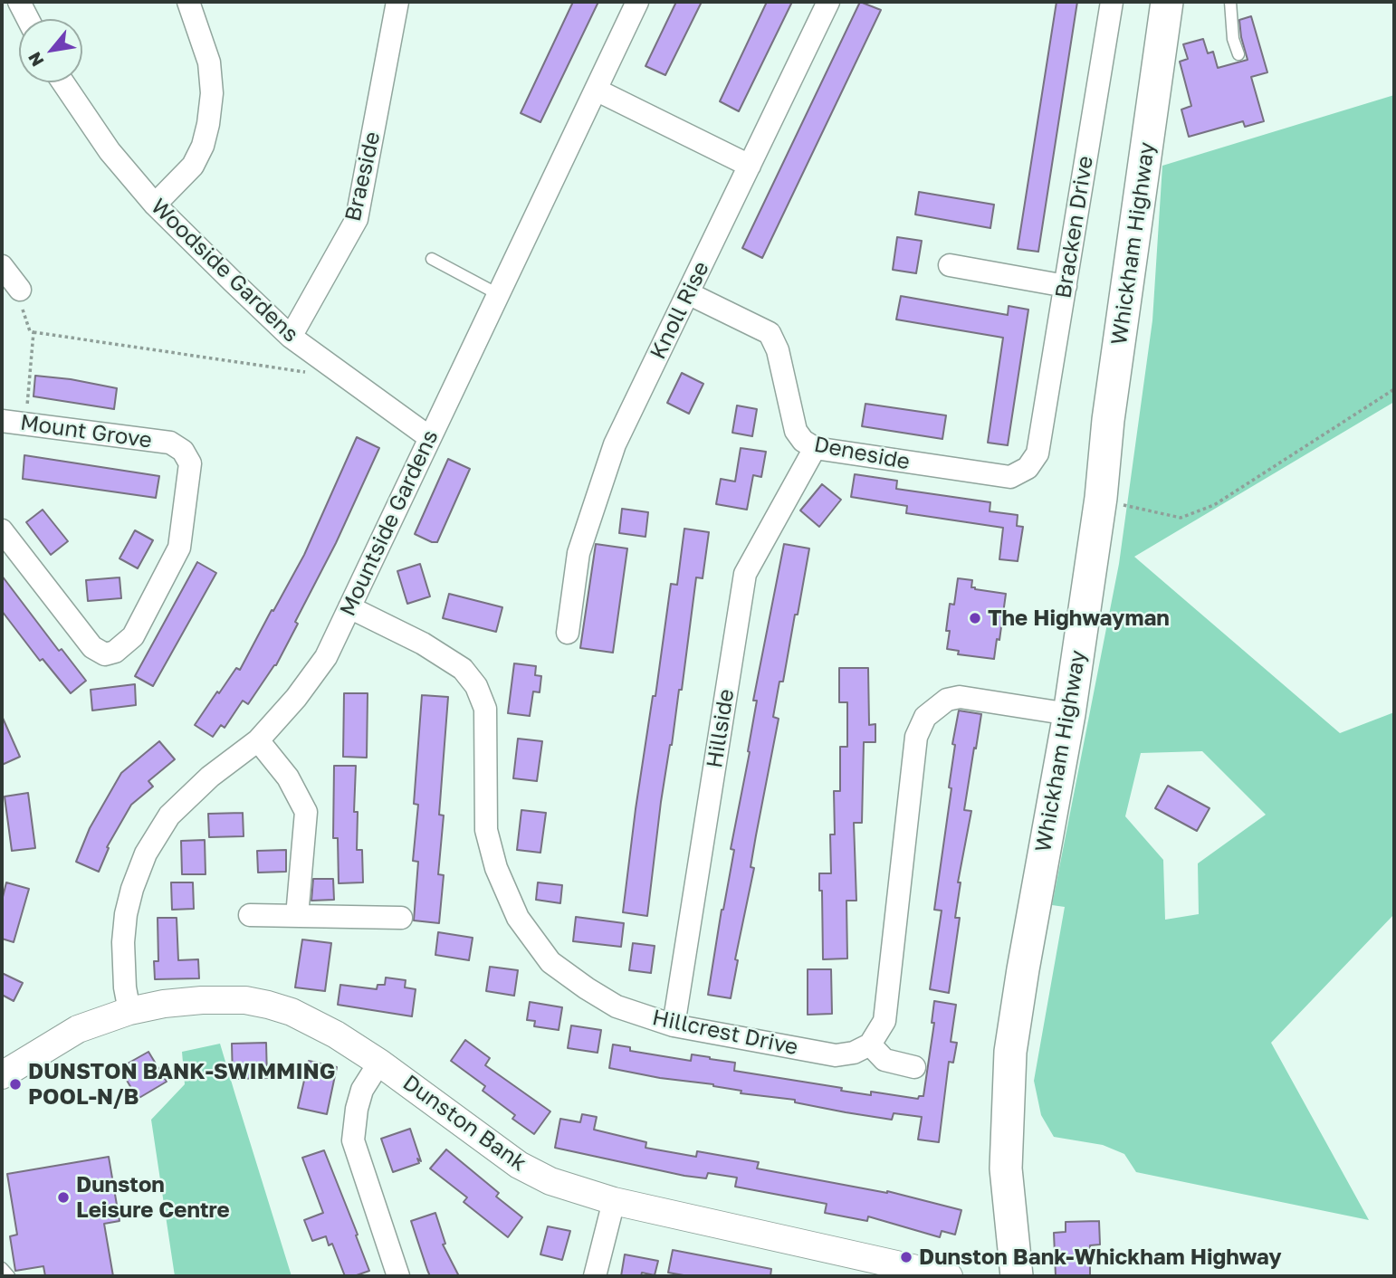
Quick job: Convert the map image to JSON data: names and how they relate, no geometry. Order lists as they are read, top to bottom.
{
  "streets": {
    "main road": ["Whickham Highway"],
    "street": [
      "Braeside",
      "Bracken Drive",
      "Woodside Gardens",
      "Knoll Rise",
      "Mount Grove",
      "Deneside",
      "Mountside Gardens",
      "Hillside",
      "Hillcrest Drive",
      "Dunston Bank"
    ]
  },
  "crossings": [
    ["Braeside", "Woodside Gardens"],
    ["Bracken Drive", "Deneside"],
    ["Woodside Gardens", "Mountside Gardens"],
    ["Knoll Rise", "Deneside"],
    ["Deneside", "Hillside"],
    ["Mountside Gardens", "Hillcrest Drive"],
    ["Mountside Gardens", "Dunston Bank"],
    ["Hillside", "Hillcrest Drive"]
  ],
  "places": [
    "The Highwayman",
    "DUNSTON BANK-SWIMMING POOL-N/B",
    "Dunston Leisure Centre",
    "Dunston Bank-Whickham Highway"
  ],
  "north": "bottom left"
}
